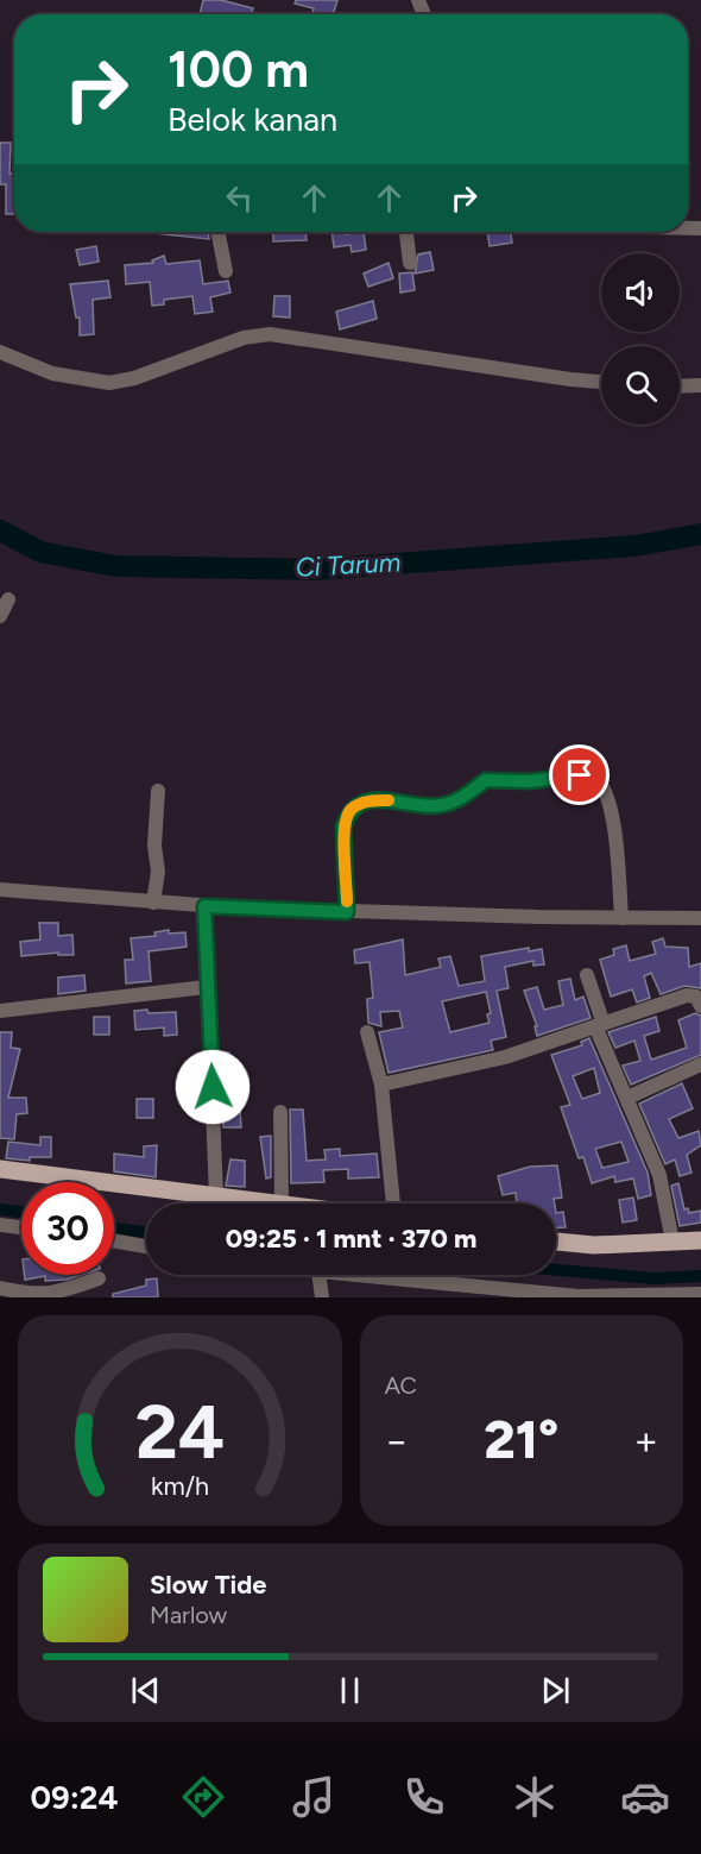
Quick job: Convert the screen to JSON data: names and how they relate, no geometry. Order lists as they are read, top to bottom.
{
  "water": ["Ci Tarum"],
  "page": {
    "turn": ["100 m", "Belok kanan"],
    "limit": "30",
    "trip": "09:25 · 1 mnt · 370 m",
    "tile": "AC",
    "heat": ["−", "21°", "+"],
    "song": ["Slow Tide", "Marlow"],
    "tabs": "09:24",
    "gauge": ["24", "km/h"]
  }
}
